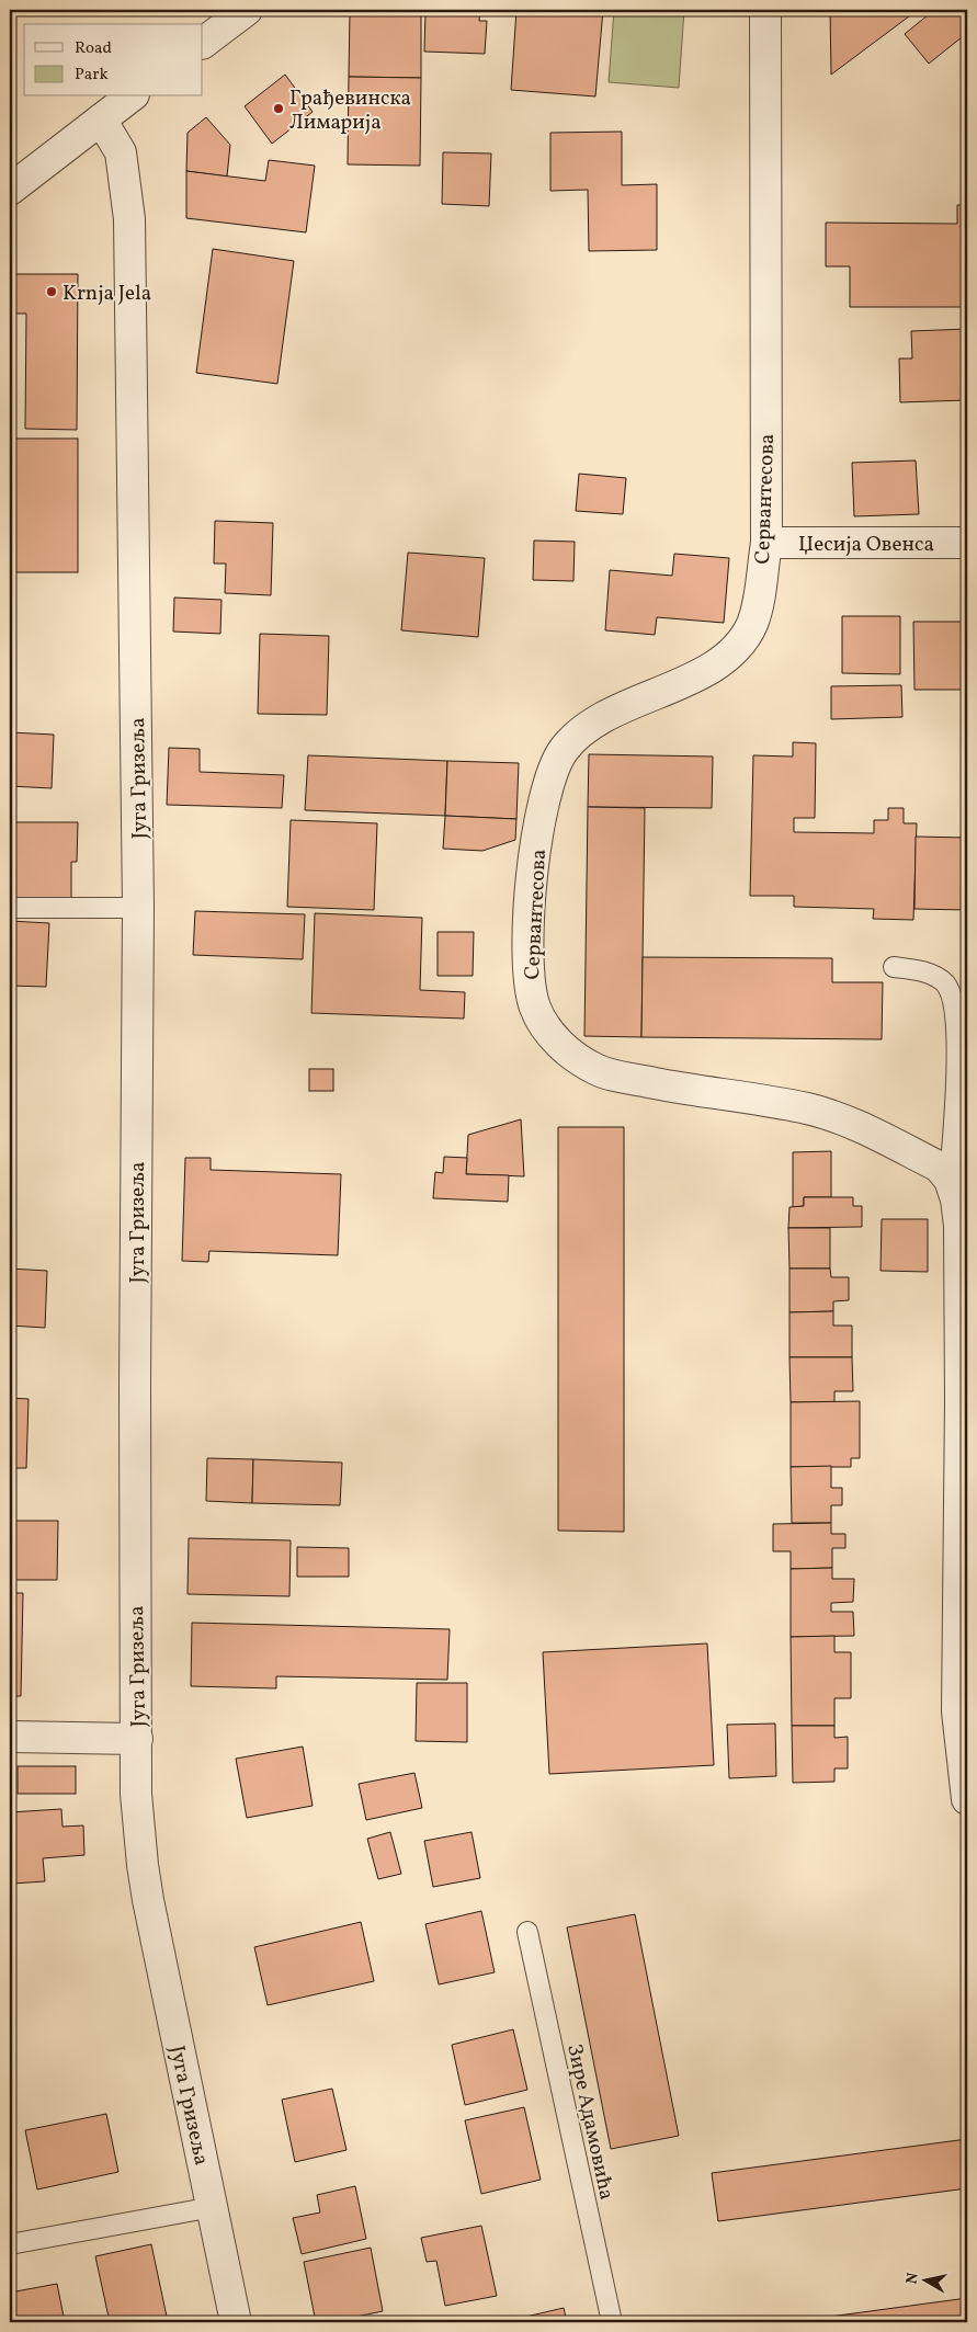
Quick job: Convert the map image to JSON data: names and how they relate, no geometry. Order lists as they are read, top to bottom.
{
  "streets": {
    "street": ["Сервантесова", "Џесија Овенса", "Југа Гризеља"],
    "lane": ["Зире Адамовића"]
  },
  "crossings": [
    ["Сервантесова", "Џесија Овенса"]
  ],
  "places": ["Грађевинска Лимарија", "Krnja Jela"],
  "legend": ["Road", "Park"],
  "north": "left"
}
